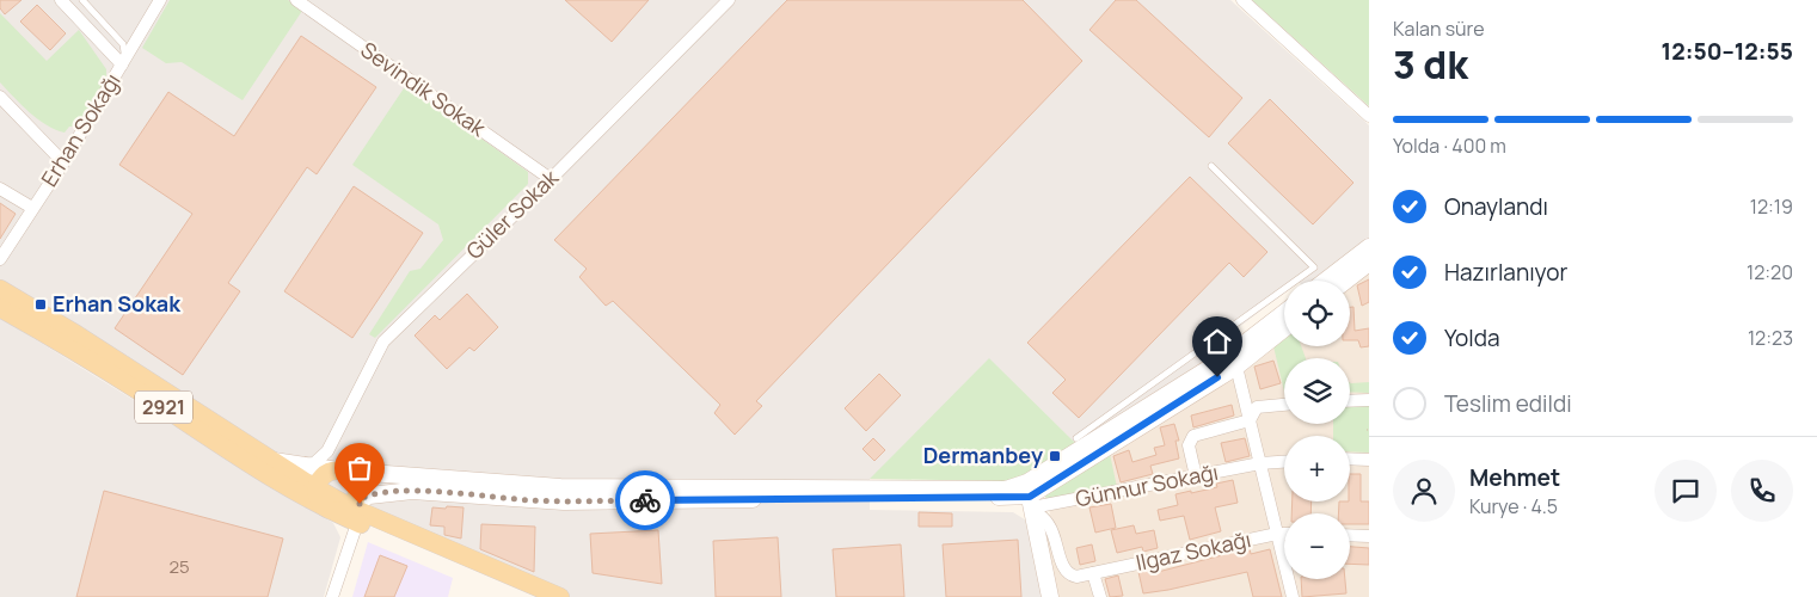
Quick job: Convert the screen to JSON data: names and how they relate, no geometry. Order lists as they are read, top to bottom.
{
  "streets": {
    "main road": ["2921"],
    "street": [
      "Sevindik Sokak",
      "Erhan Sokağı",
      "Güler Sokak",
      "Günnur Sokağı",
      "Ilgaz Sokağı"
    ]
  },
  "crossings": [
    ["Sevindik Sokak", "Güler Sokak"],
    ["Günnur Sokağı", "Ilgaz Sokağı"]
  ],
  "places": {
    "transit": ["Erhan Sokak", "Dermanbey"]
  },
  "house_numbers": ["25"],
  "page": {
    "heading": ["3 dk", "Kalan süre", "12:50–12:55"],
    "panel": ["Mehmet", "Kurye · 4.5"],
    "bar": "Yolda · 400 m",
    "list": [
      ["Onaylandı", "12:19"],
      ["Hazırlanıyor", "12:20"],
      ["Yolda", "12:23"],
      "Teslim edildi"
    ],
    "map_buttons": ["+", "−"]
  }
}
